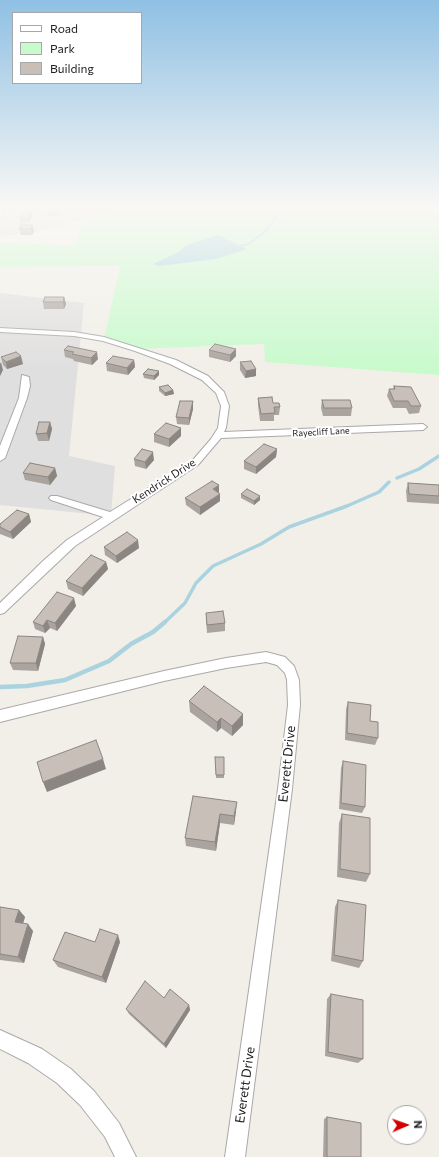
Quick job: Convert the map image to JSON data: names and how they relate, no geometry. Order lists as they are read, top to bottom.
{
  "streets": {
    "street": ["Rayecliff Lane", "Kendrick Drive", "Everett Drive"]
  },
  "crossings": [
    ["Rayecliff Lane", "Kendrick Drive"]
  ],
  "legend": ["Road", "Park", "Building"],
  "north": "right"
}
